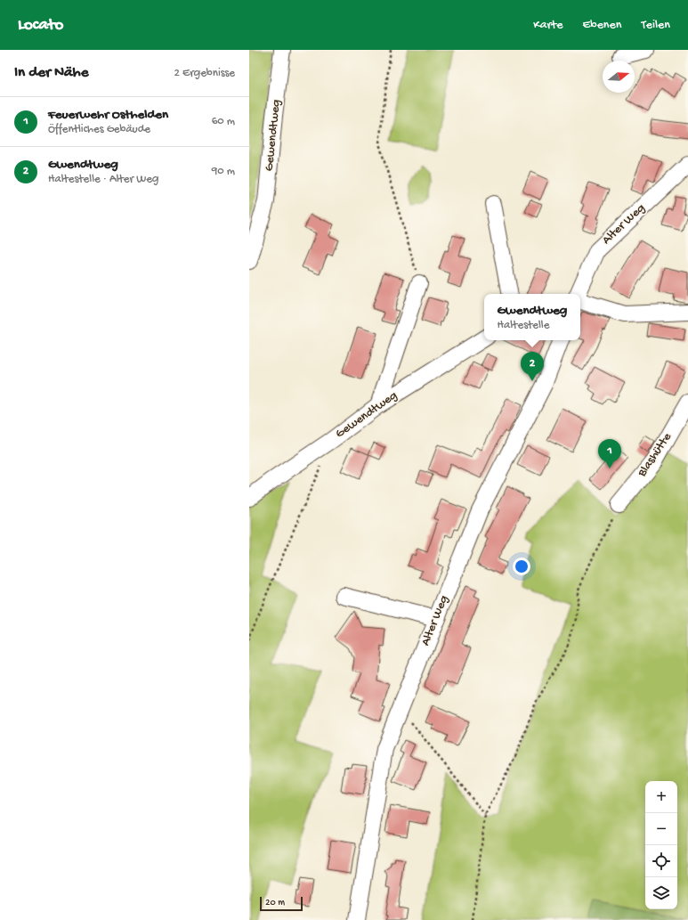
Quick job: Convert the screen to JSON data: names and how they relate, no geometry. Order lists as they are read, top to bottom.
{
  "streets": {
    "street": ["Gewendtweg", "Alter Weg", "Blashütte"]
  },
  "scale_bar": "20 m",
  "north": "right",
  "page": {
    "header": "Locato",
    "nav": ["Karte", "Ebenen", "Teilen"],
    "heading": ["In der Nähe", "2 Ergebnisse"],
    "list": [
      {
        "mark": "1",
        "name": "Feuerwehr Osthelden",
        "note": "Öffentliches Gebäude",
        "value": "60 m"
      },
      {
        "mark": "2",
        "name": "Gwendtweg",
        "note": "Haltestelle · Alter Weg",
        "value": "90 m"
      }
    ],
    "popup": ["Gwendtweg", "Haltestelle"],
    "pins": ["2", "1"],
    "map_buttons": ["+", "−"],
    "scale": "20 m"
  }
}
